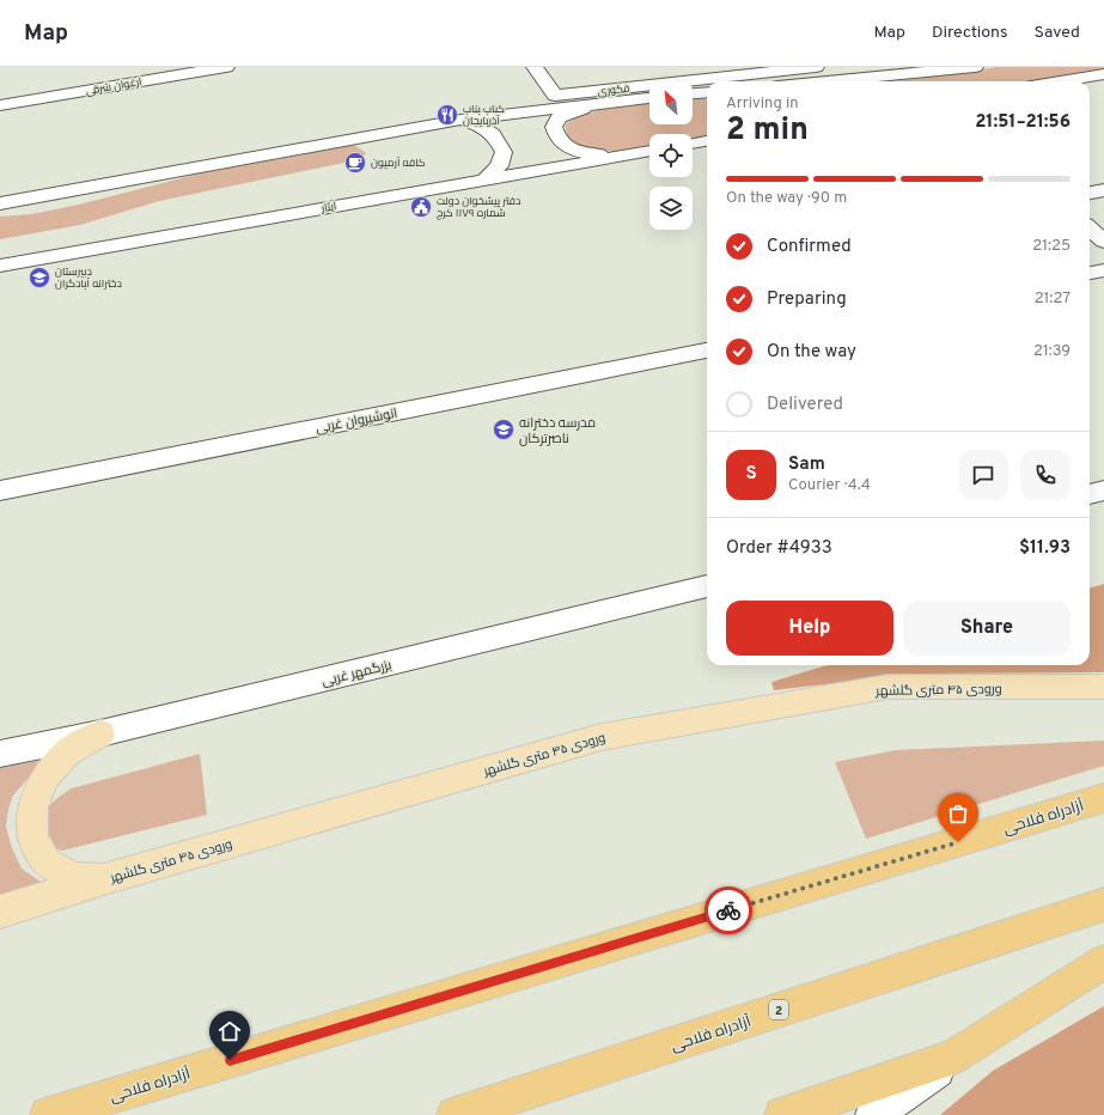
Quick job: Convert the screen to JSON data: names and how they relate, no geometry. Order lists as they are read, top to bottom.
{
  "streets": {
    "highway": ["آزادراه فلاحی", "2"],
    "main road": ["ورودی ۴۵ متری گلشهر"],
    "street": [
      "ارغوان شرقی",
      "فکوری",
      "ایثار",
      "انوشیروان غربی",
      "بزرگمهر غربی"
    ]
  },
  "places": {
    "restaurant": ["کباب بناب آذربايجان"],
    "cafe": ["کافه آرمیون"],
    "public building": ["دفتر پیشخوان دولت شماره ۱۱۷۹ کرج"],
    "school or university": ["دبيرستان دخترانه آبادگران", "مدرسه دخترانه ناصرترکان"]
  },
  "north": "top left",
  "page": {
    "header": "Map",
    "nav": ["Map", "Directions", "Saved"],
    "heading": ["2 min", "Arriving in", "21:51–21:56"],
    "panel": [
      "Sam",
      "Courier · 4.4",
      "Order #4933",
      "$11.93"
    ],
    "bar": "On the way · 90 m",
    "list": [
      ["Confirmed", "21:25"],
      ["Preparing", "21:27"],
      ["On the way", "21:39"],
      "Delivered"
    ],
    "round": "S",
    "buttons": ["Help", "Share"]
  }
}
